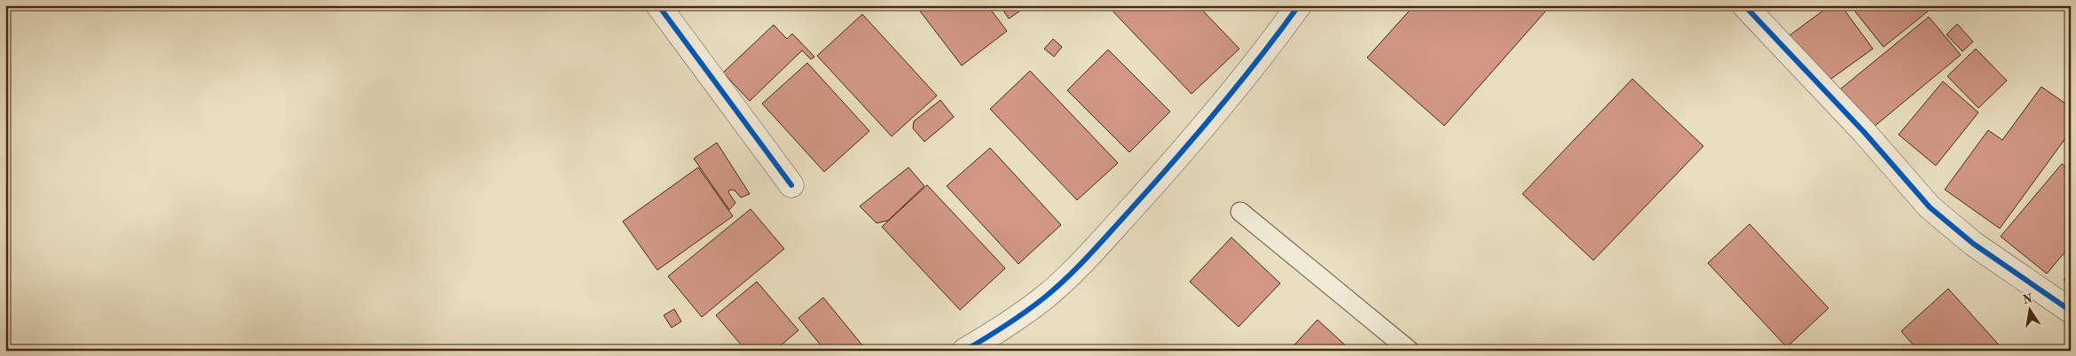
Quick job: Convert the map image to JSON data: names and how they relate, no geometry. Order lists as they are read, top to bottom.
{
  "north": "top"
}
